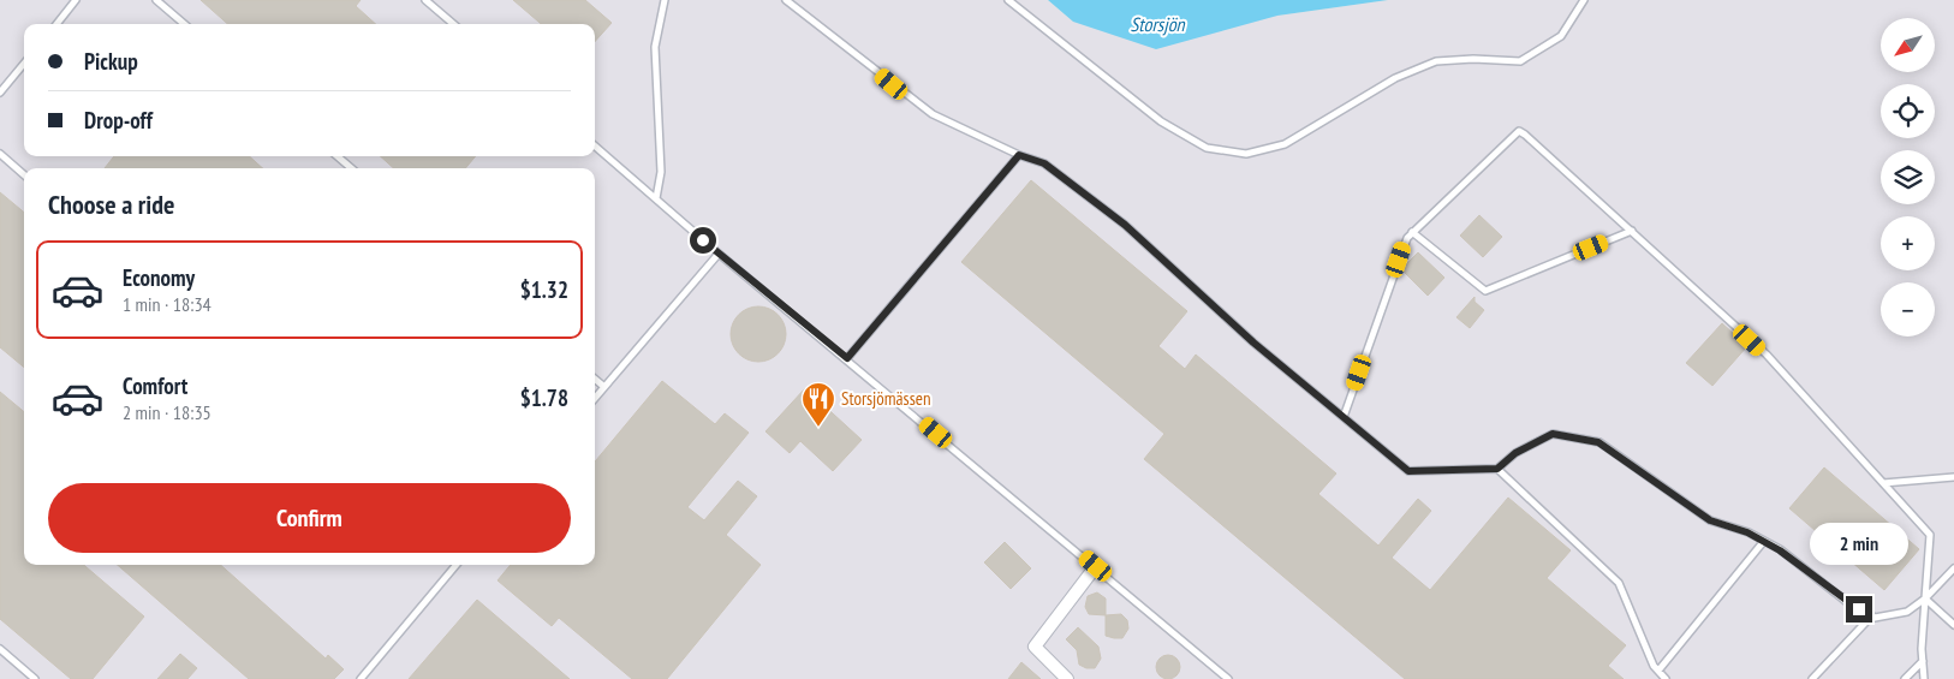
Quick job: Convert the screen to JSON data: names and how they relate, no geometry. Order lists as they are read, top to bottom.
{
  "water": ["Storsjön"],
  "places": {
    "restaurant": ["Storsjömässen"]
  },
  "north": "bottom left",
  "page": {
    "map_buttons": ["+", "−"],
    "banner": ["Pickup", "Drop-off"],
    "heading": "Choose a ride",
    "list": [
      {
        "name": "Economy",
        "note": "1 min · 18:34",
        "value": "$1.32"
      },
      {
        "name": "Comfort",
        "note": "2 min · 18:35",
        "value": "$1.78"
      }
    ],
    "buttons": "Confirm",
    "bubble": "2 min"
  }
}
